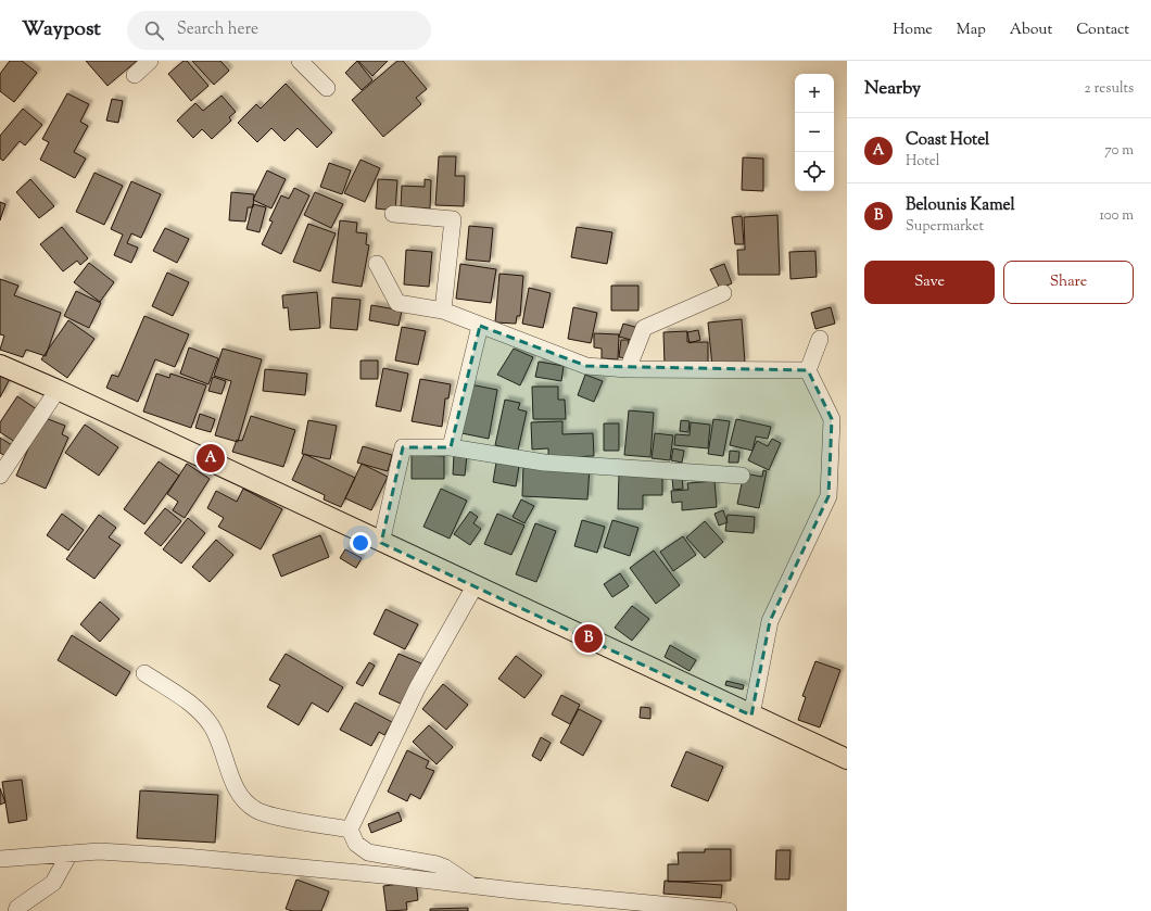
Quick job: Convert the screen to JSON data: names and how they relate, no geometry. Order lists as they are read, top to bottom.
{
  "page": {
    "header": "Waypost",
    "search": "Search here",
    "nav": [
      "Home",
      "Map",
      "About",
      "Contact"
    ],
    "heading": ["Nearby", "2 results"],
    "map_buttons": ["+", "−"],
    "list": [
      {
        "mark": "A",
        "name": "Coast Hotel",
        "note": "Hotel",
        "value": "70 m"
      },
      {
        "mark": "B",
        "name": "Belounis Kamel",
        "note": "Supermarket",
        "value": "100 m"
      }
    ],
    "buttons": ["Save", "Share"],
    "pins": ["A", "B"]
  }
}
